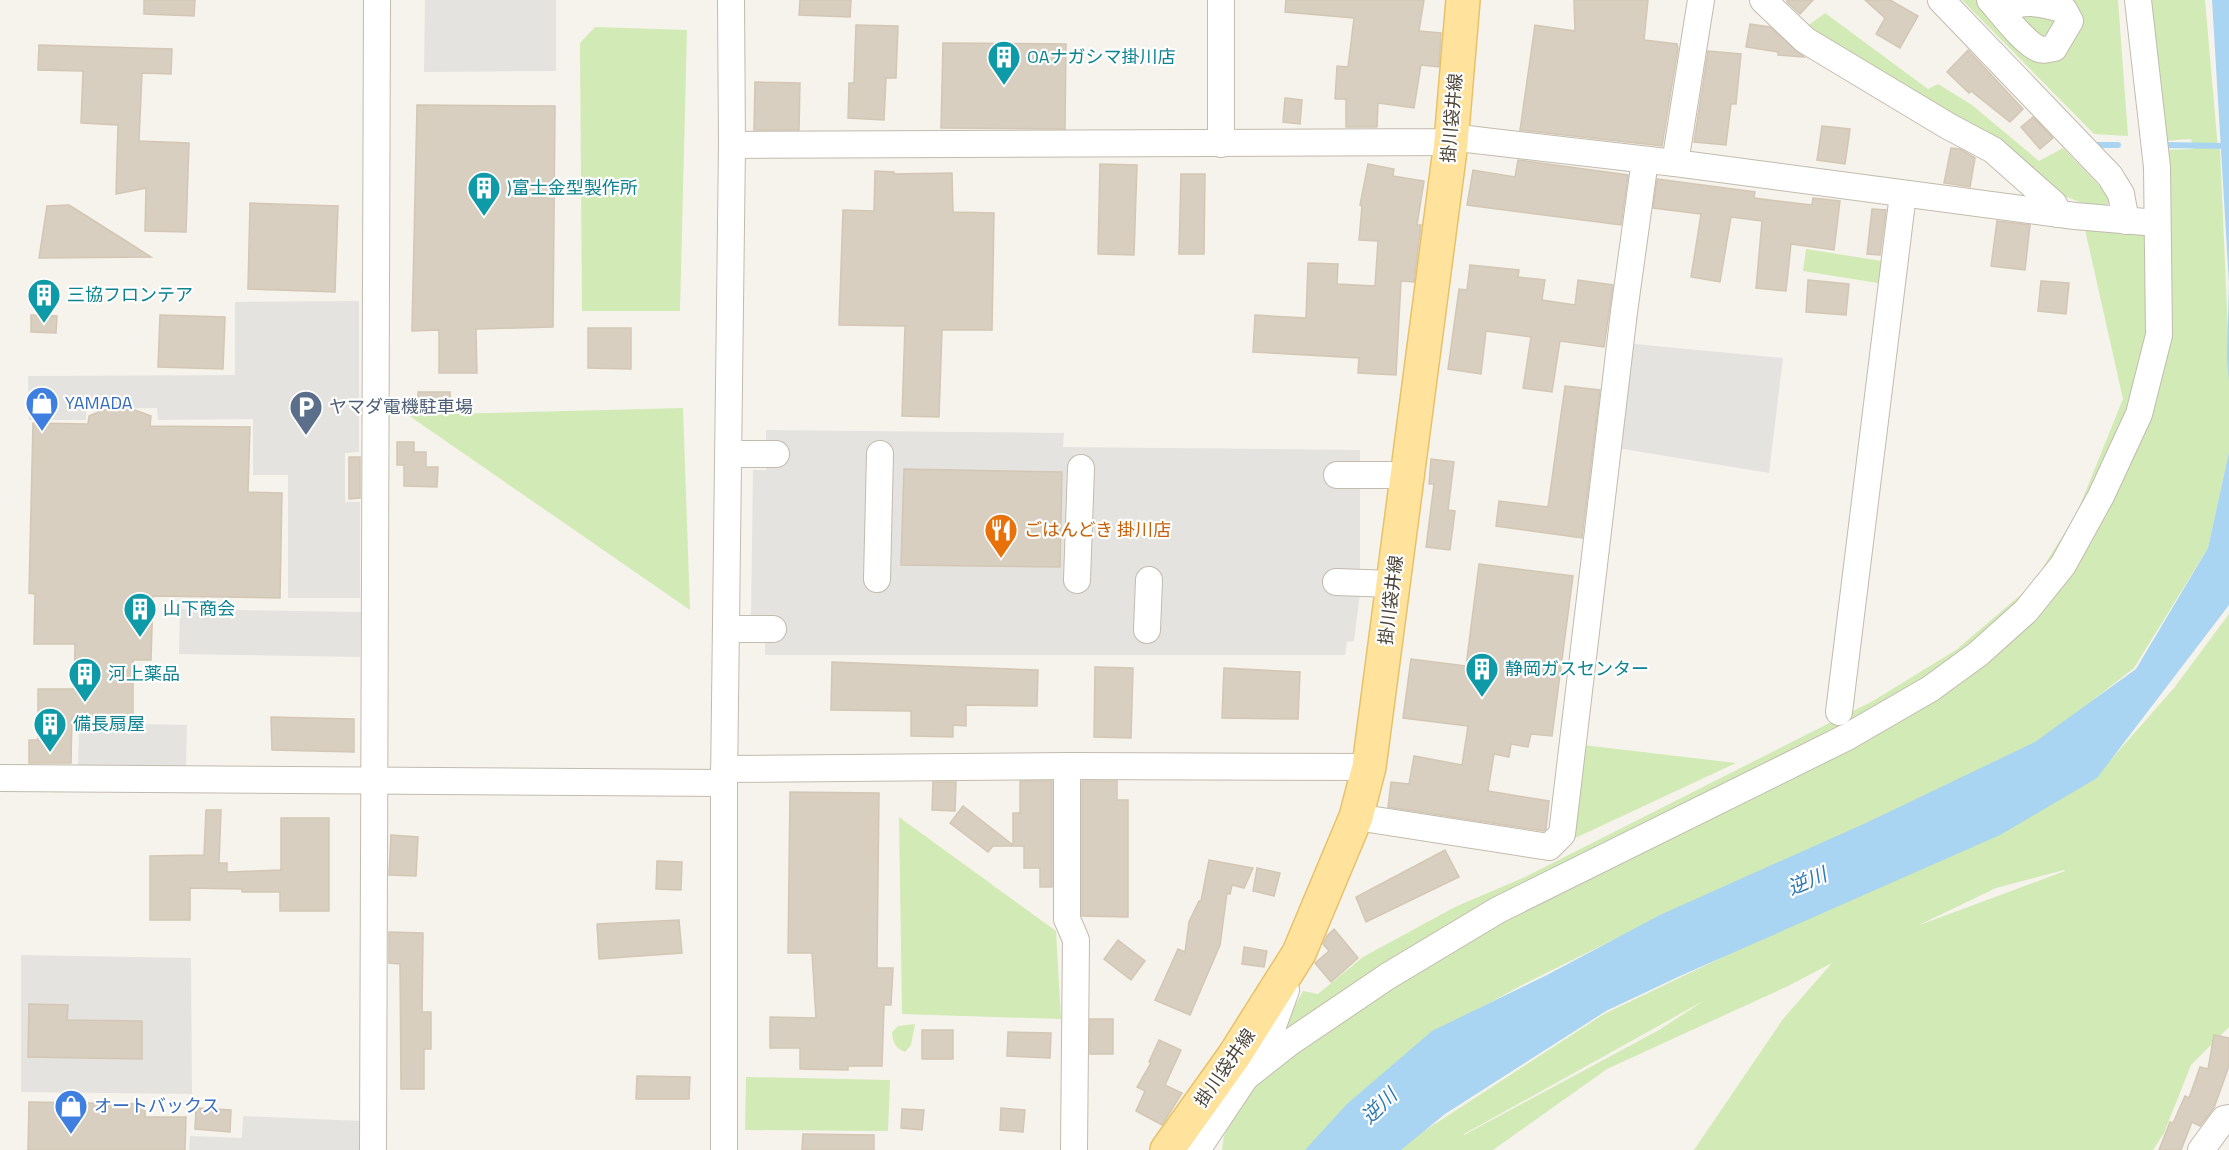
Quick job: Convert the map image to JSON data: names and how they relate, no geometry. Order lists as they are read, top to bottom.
{
  "streets": {
    "main road": ["掛川袋井線"]
  },
  "water": ["逆川"],
  "places": {
    "building": [
      "OAナガシマ掛川店",
      ")富士金型製作所",
      "三協フロンテア",
      "山下商会",
      "静岡ガスセンター",
      "河上薬品",
      "備長扇屋"
    ],
    "shop": ["YAMADA", "オートバックス"],
    "parking": ["ヤマダ電機駐車場"],
    "restaurant": ["ごはんどき 掛川店"]
  }
}
